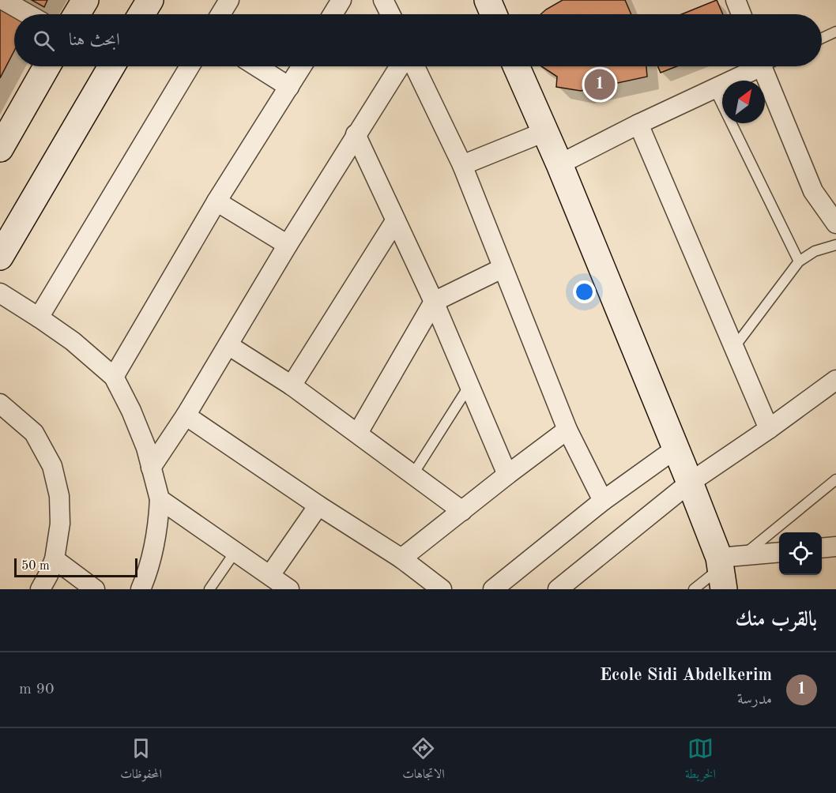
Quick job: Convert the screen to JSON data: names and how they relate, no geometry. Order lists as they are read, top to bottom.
{
  "scale_bar": "50 m",
  "north": "top right",
  "page": {
    "search": "ابحث هنا",
    "pins": "1",
    "scale": "50 m",
    "heading": "بالقرب منك",
    "list": [
      {
        "mark": "1",
        "name": "Ecole Sidi Abdelkerim",
        "note": "مدرسة",
        "value": "90 m"
      }
    ],
    "nav": ["الخريطة", "الاتجاهات", "المحفوظات"]
  }
}
